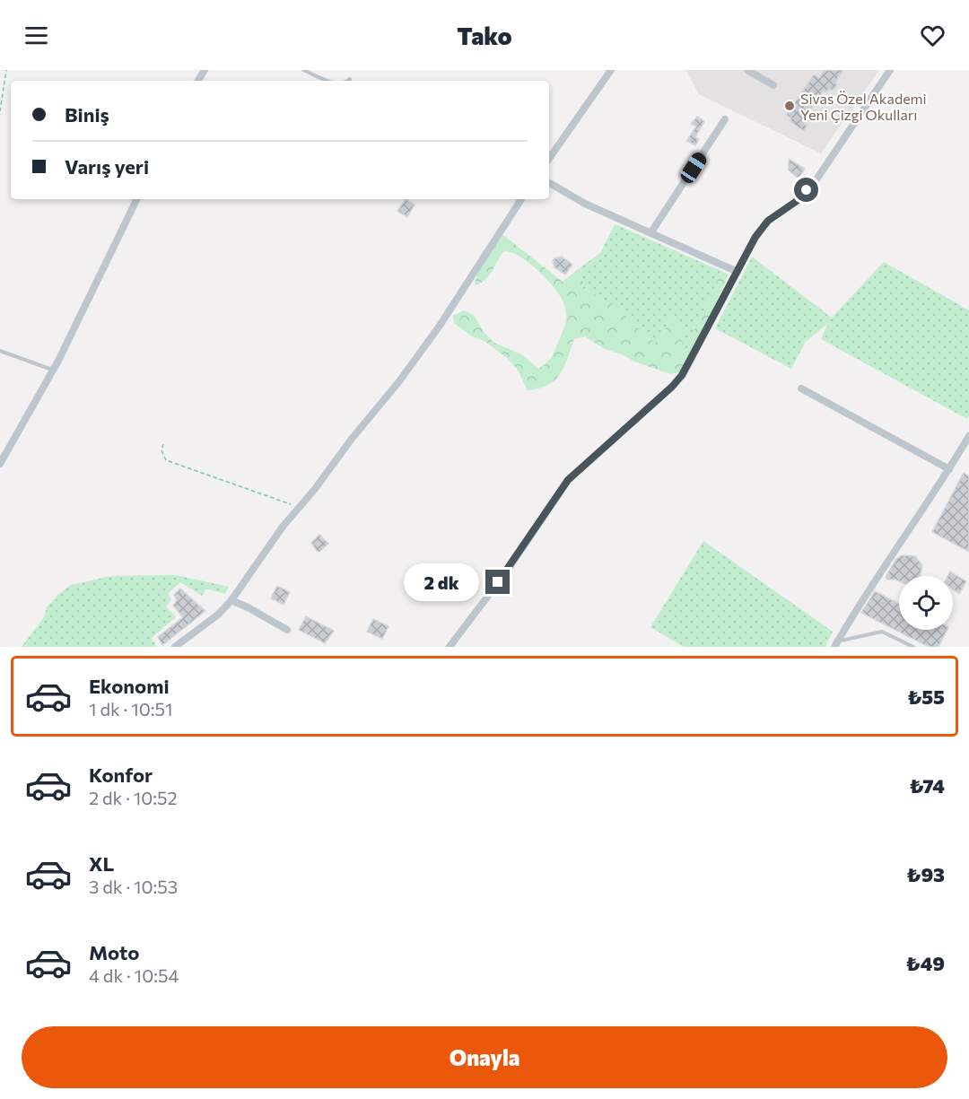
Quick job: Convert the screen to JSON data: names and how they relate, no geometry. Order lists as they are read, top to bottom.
{
  "places": ["Sivas Özel Akademi Yeni Çizgi Okulları"],
  "page": {
    "header": "Tako",
    "banner": ["Biniş", "Varış yeri"],
    "bubble": "2 dk",
    "list": [
      {
        "name": "Ekonomi",
        "note": "1 dk · 10:51",
        "value": "₺55"
      },
      {
        "name": "Konfor",
        "note": "2 dk · 10:52",
        "value": "₺74"
      },
      {
        "name": "XL",
        "note": "3 dk · 10:53",
        "value": "₺93"
      },
      {
        "name": "Moto",
        "note": "4 dk · 10:54",
        "value": "₺49"
      }
    ],
    "buttons": "Onayla"
  }
}
